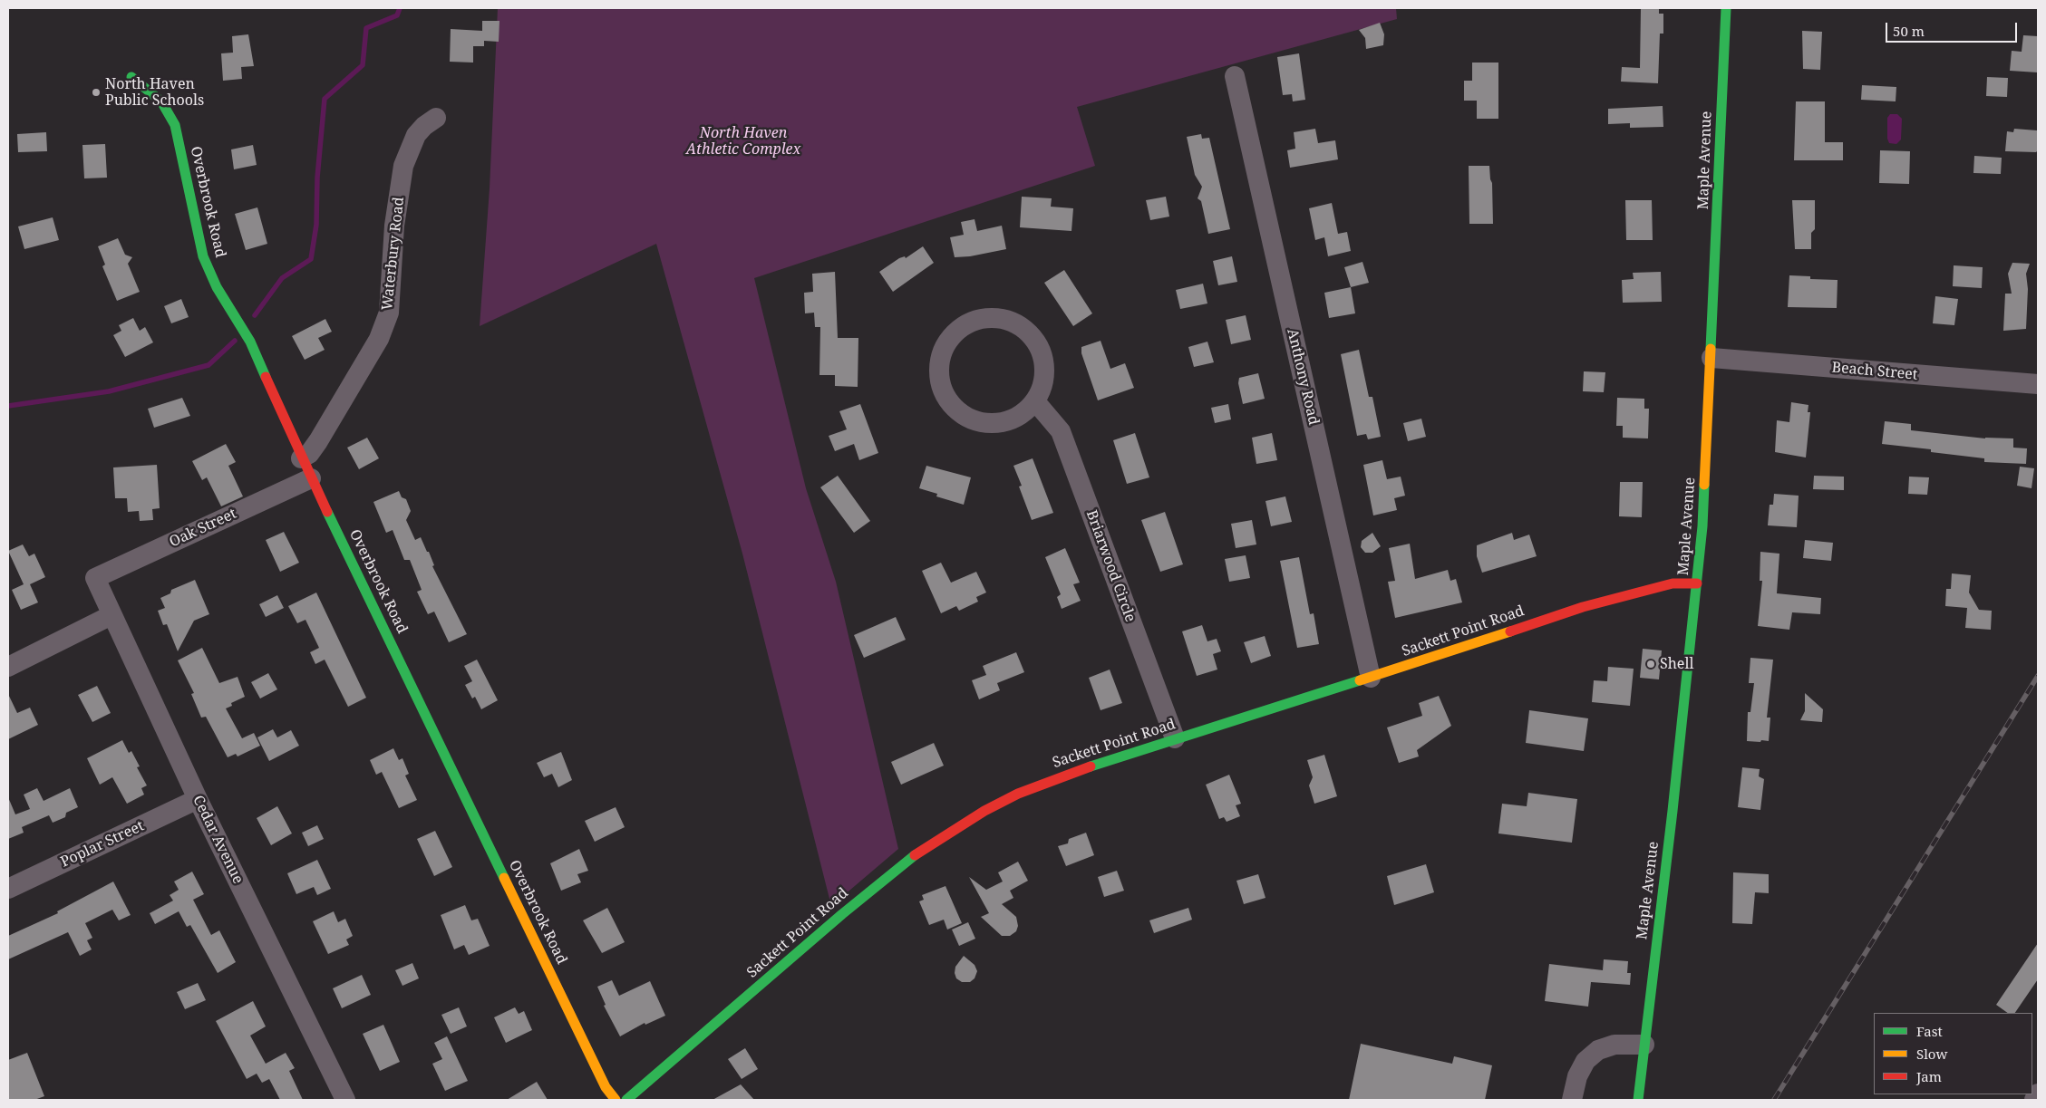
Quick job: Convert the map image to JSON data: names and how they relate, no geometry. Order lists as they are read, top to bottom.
{
  "streets": {
    "street": [
      "Maple Avenue",
      "Overbrook Road",
      "Waterbury Road",
      "Beach Street",
      "Anthony Road",
      "Oak Street",
      "Briarwood Circle",
      "Sackett Point Road",
      "Cedar Avenue",
      "Poplar Street"
    ]
  },
  "crossings": [
    ["Maple Avenue", "Beach Street"],
    ["Maple Avenue", "Sackett Point Road"],
    ["Overbrook Road", "Waterbury Road"],
    ["Overbrook Road", "Oak Street"],
    ["Anthony Road", "Sackett Point Road"],
    ["Oak Street", "Cedar Avenue"],
    ["Briarwood Circle", "Sackett Point Road"],
    ["Cedar Avenue", "Poplar Street"]
  ],
  "parks": ["North Haven Athletic Complex"],
  "places": ["North Haven Public Schools", "Shell"],
  "legend": ["Fast", "Slow", "Jam"],
  "scale_bar": "50 m"
}
